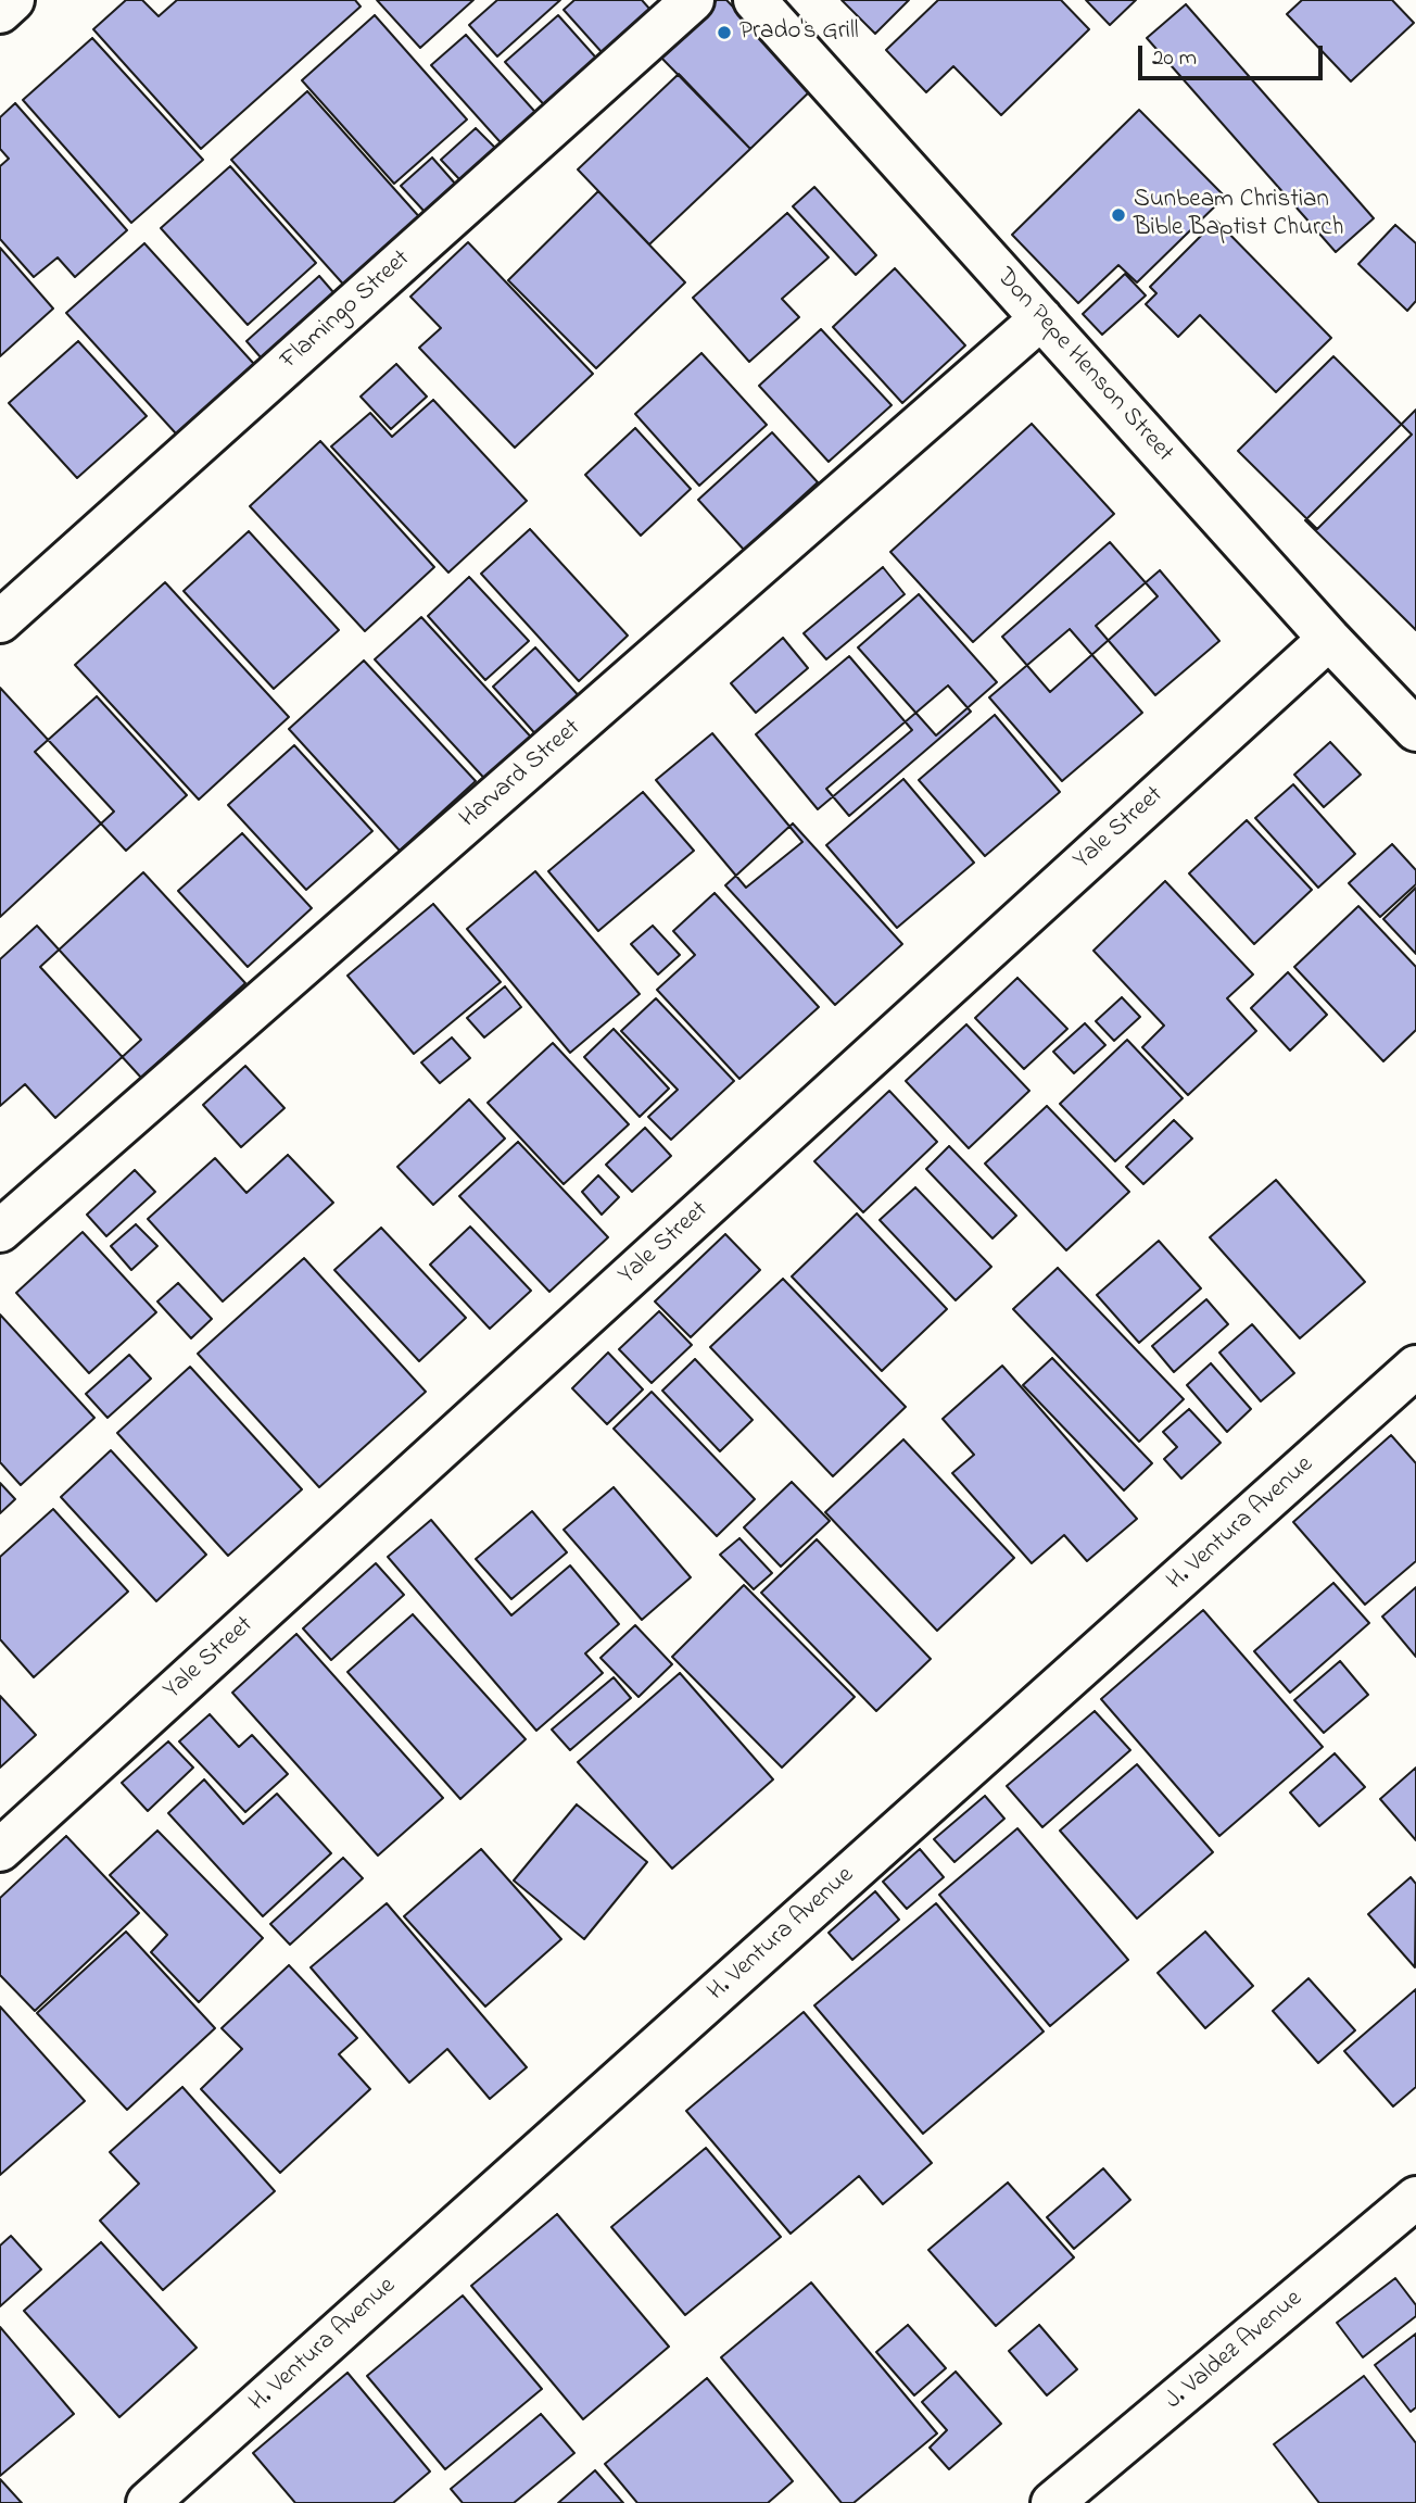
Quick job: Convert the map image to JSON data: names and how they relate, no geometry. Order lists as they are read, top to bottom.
{
  "streets": {
    "street": [
      "Flamingo Street",
      "Don Pepe Henson Street",
      "Harvard Street",
      "Yale Street",
      "H. Ventura Avenue",
      "J. Valdez Avenue"
    ]
  },
  "crossings": [
    ["Don Pepe Henson Street", "Harvard Street"],
    ["Don Pepe Henson Street", "Yale Street"]
  ],
  "places": ["Prado's Grill", "Sunbeam Christian Bible Baptist Church"],
  "scale_bar": "20 m"
}
